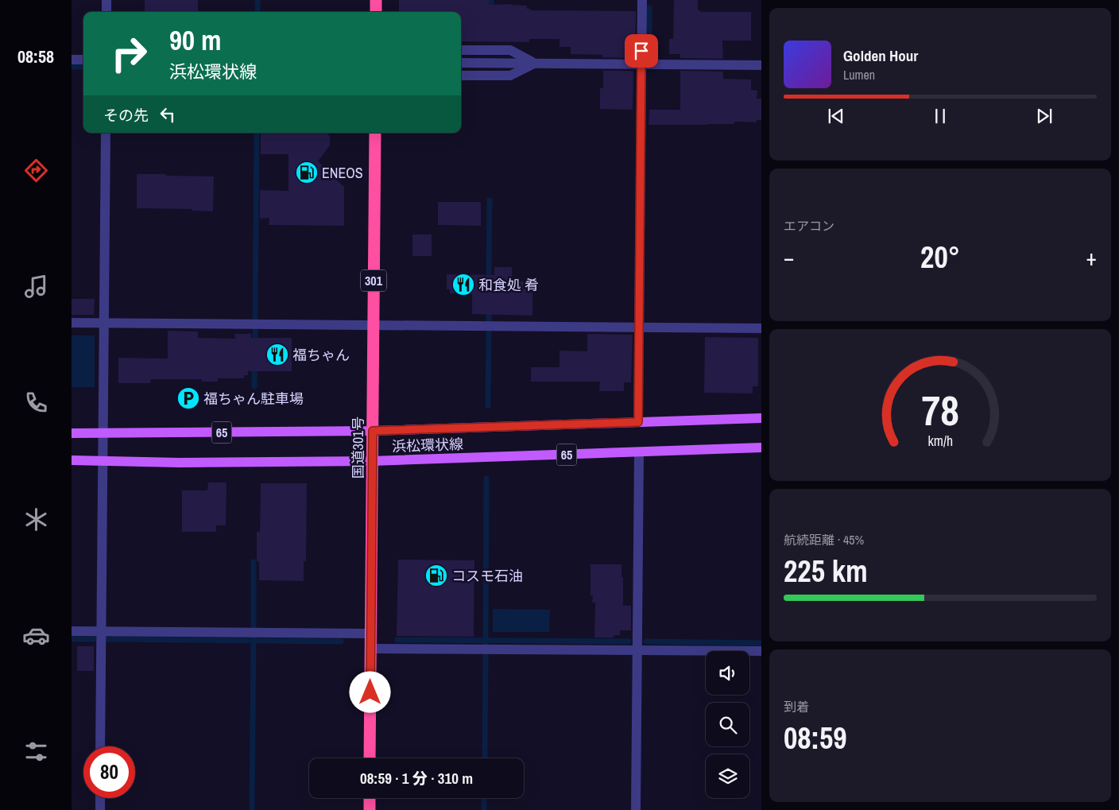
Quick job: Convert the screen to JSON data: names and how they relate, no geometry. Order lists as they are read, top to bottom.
{
  "streets": {
    "highway": ["301", "国道301号"],
    "main road": ["65", "浜松環状線"]
  },
  "crossings": [
    ["浜松環状線", "国道301号"]
  ],
  "places": {
    "fuel station": ["ENEOS", "コスモ石油"],
    "restaurant": ["和食処 肴", "福ちゃん"],
    "parking": ["福ちゃん駐車場"]
  },
  "page": {
    "tabs": "08:58",
    "turn": ["90 m", "浜松環状線"],
    "song": ["Golden Hour", "Lumen"],
    "then": "その先",
    "tile": [
      "エアコン",
      ["航続距離 · 45%", "225 km"],
      ["到着", "08:59"]
    ],
    "heat": ["−", "20°", "+"],
    "limit": "80",
    "trip": "08:59 · 1 分 · 310 m",
    "gauge": ["78", "km/h"]
  }
}
